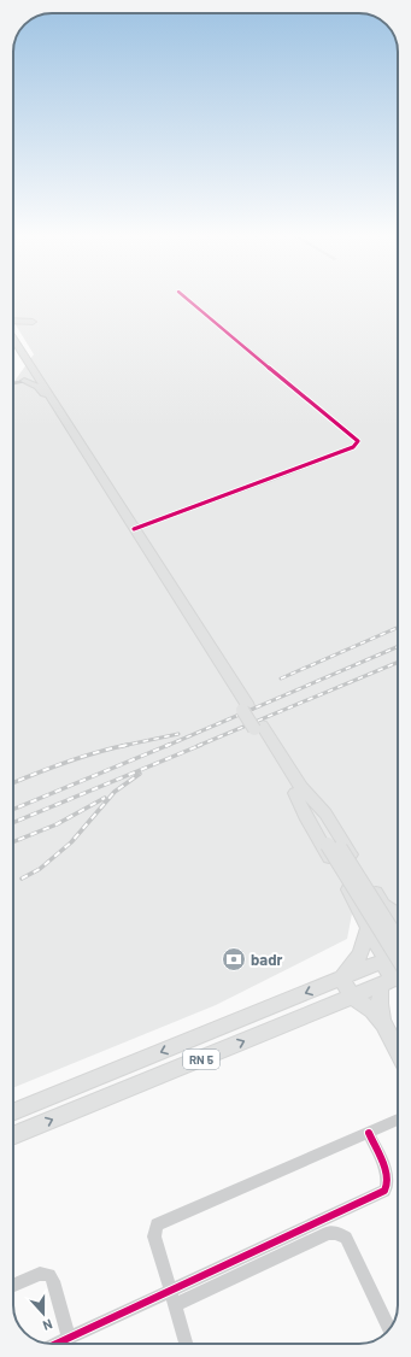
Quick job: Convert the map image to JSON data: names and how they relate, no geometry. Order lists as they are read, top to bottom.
{
  "streets": {
    "highway": ["RN 5"]
  },
  "places": {
    "bank": ["badr"]
  },
  "north": "bottom"
}
